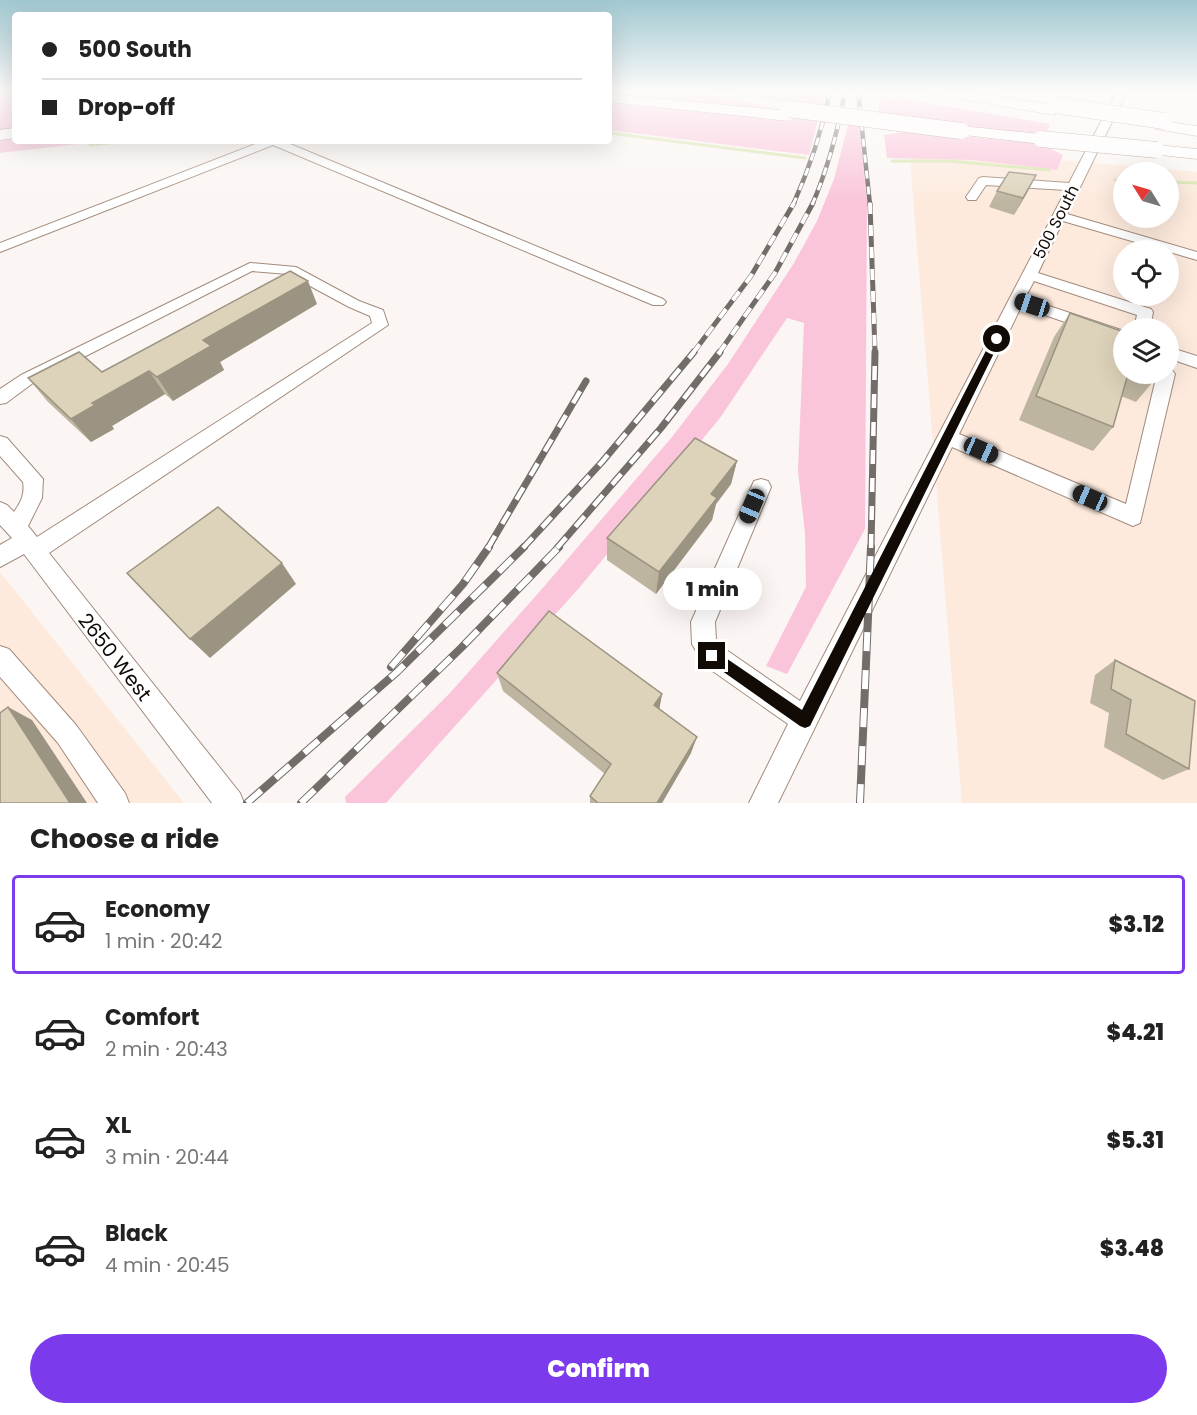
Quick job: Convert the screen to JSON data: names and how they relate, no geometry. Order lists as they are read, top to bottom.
{
  "streets": {
    "street": ["500 South", "2650 West"]
  },
  "north": "top left",
  "page": {
    "banner": ["500 South", "Drop-off"],
    "bubble": "1 min",
    "heading": "Choose a ride",
    "list": [
      {
        "name": "Economy",
        "note": "1 min · 20:42",
        "value": "$3.12"
      },
      {
        "name": "Comfort",
        "note": "2 min · 20:43",
        "value": "$4.21"
      },
      {
        "name": "XL",
        "note": "3 min · 20:44",
        "value": "$5.31"
      },
      {
        "name": "Black",
        "note": "4 min · 20:45",
        "value": "$3.48"
      }
    ],
    "buttons": "Confirm"
  }
}
